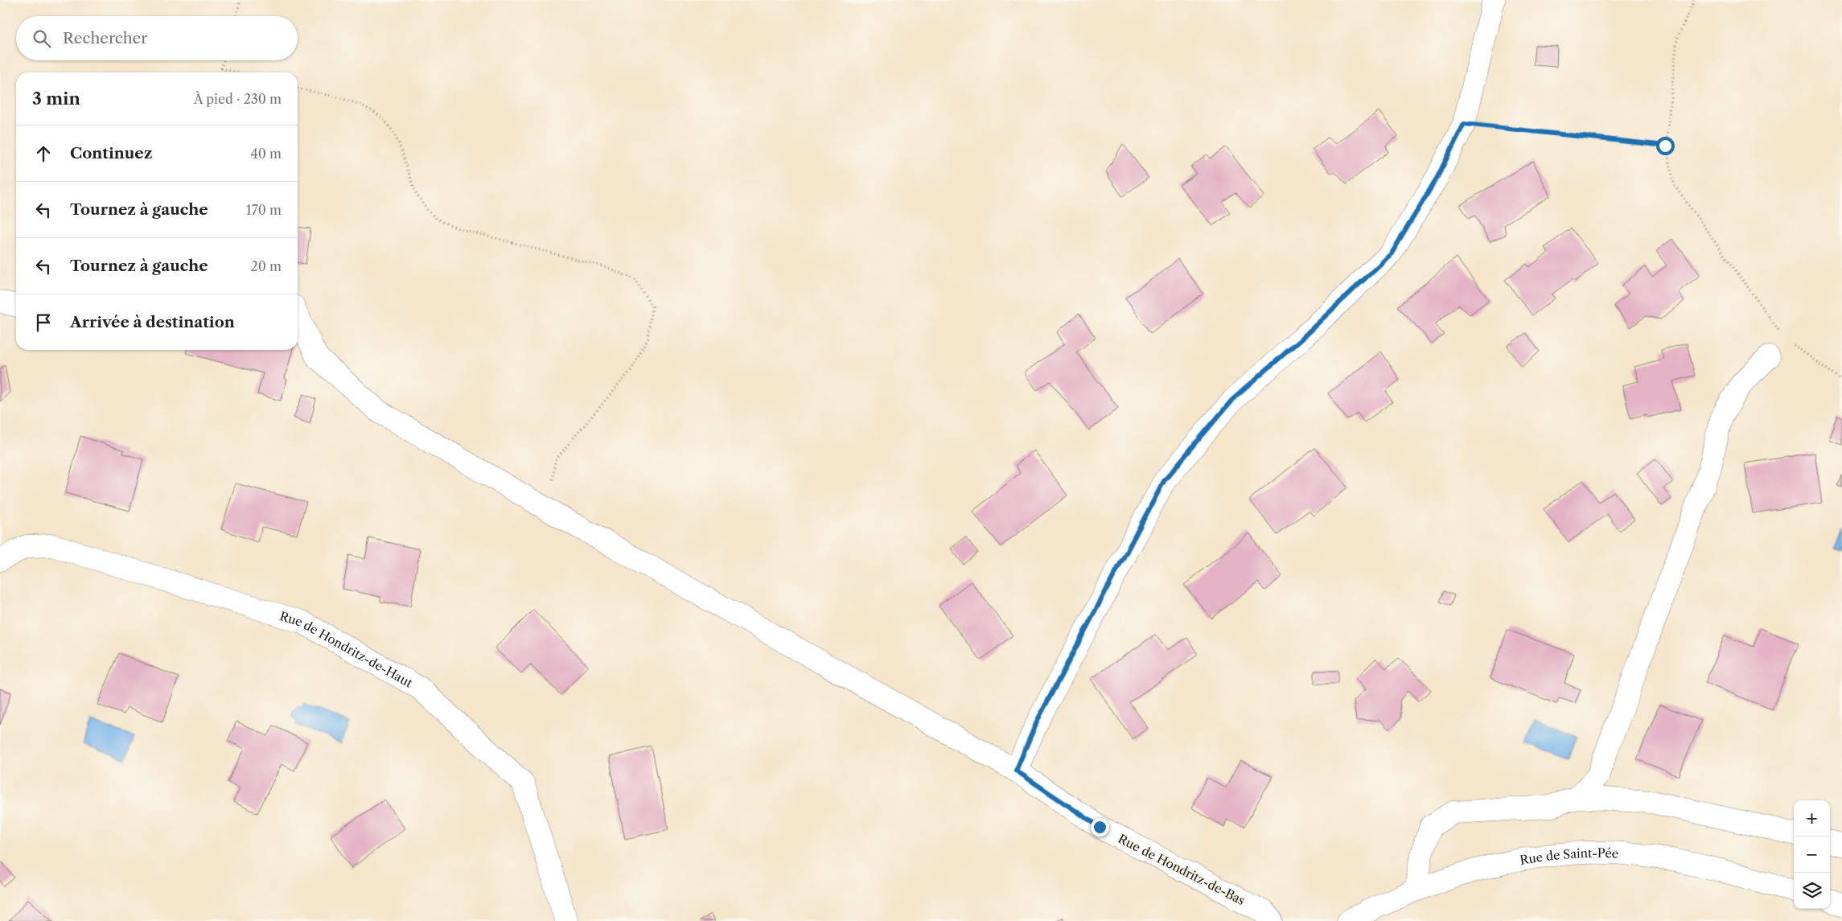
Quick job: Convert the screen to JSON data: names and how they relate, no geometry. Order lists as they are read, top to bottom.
{
  "streets": {
    "street": ["Rue de Hondritz-de-Haut", "Rue de Saint-Pée", "Rue de Hondritz-de-Bas"]
  },
  "page": {
    "search": "Rechercher",
    "heading": ["3 min", "À pied · 230 m"],
    "list": [
      ["Continuez", "40 m"],
      ["Tournez à gauche", "170 m"],
      ["Tournez à gauche", "20 m"],
      "Arrivée à destination"
    ],
    "map_buttons": ["+", "−"]
  }
}
